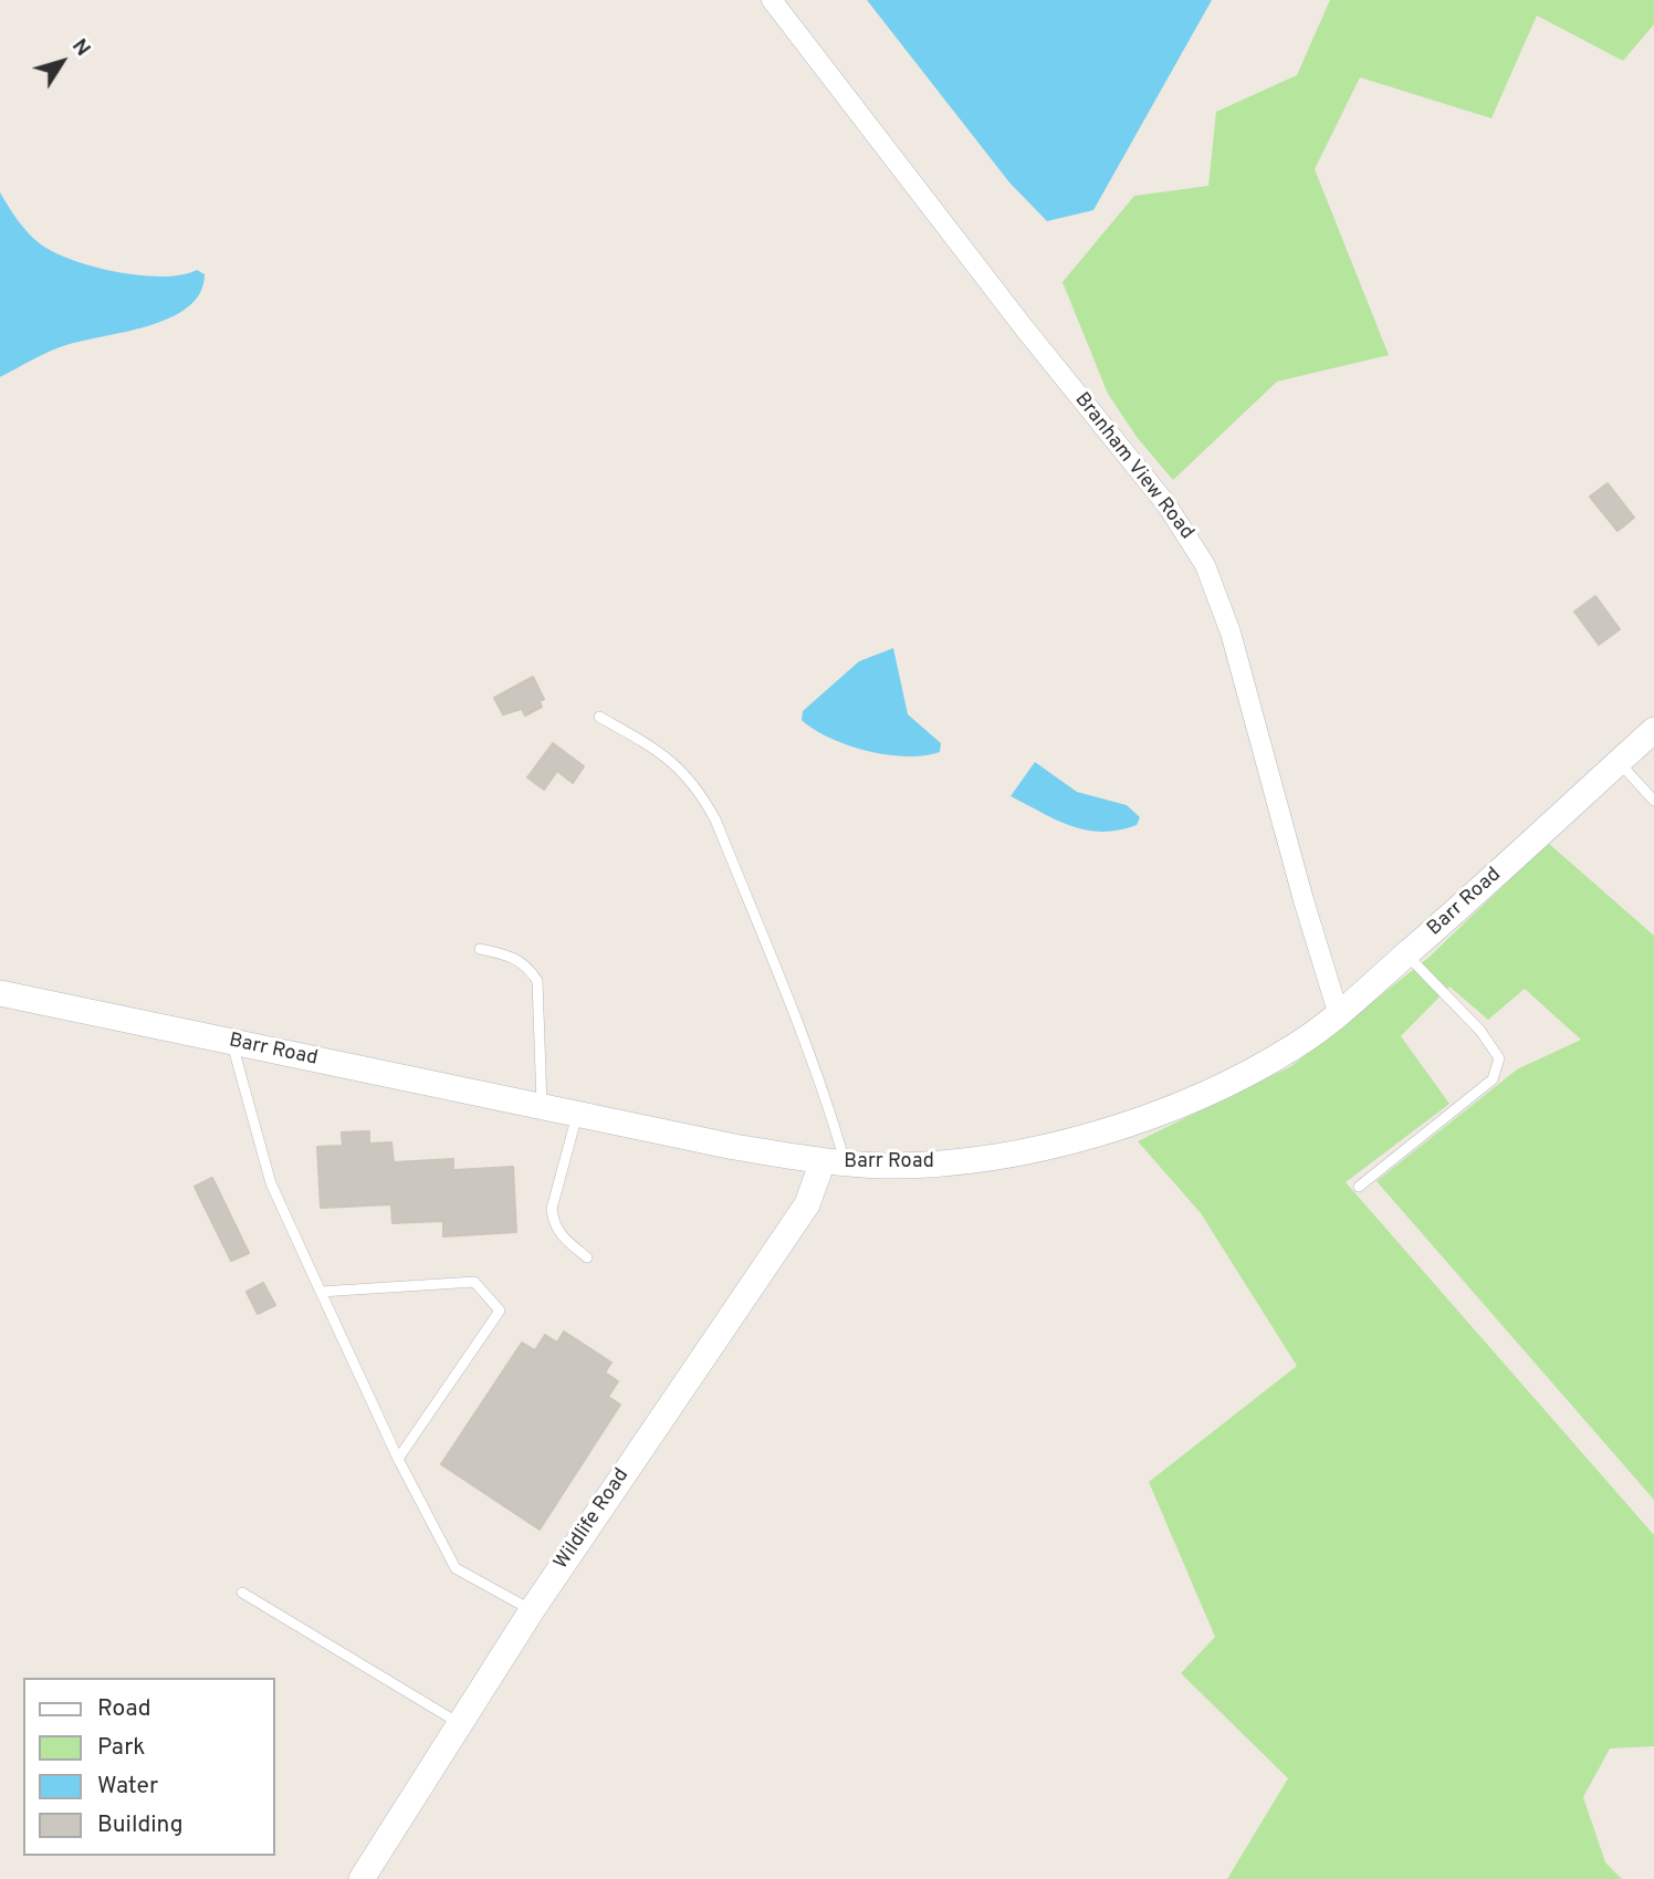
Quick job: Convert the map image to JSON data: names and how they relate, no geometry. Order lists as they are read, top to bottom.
{
  "streets": {
    "street": ["Branham View Road", "Barr Road", "Wildlife Road"]
  },
  "crossings": [
    ["Branham View Road", "Barr Road"],
    ["Barr Road", "Wildlife Road"]
  ],
  "legend": [
    "Road",
    "Park",
    "Water",
    "Building"
  ],
  "north": "top right"
}
